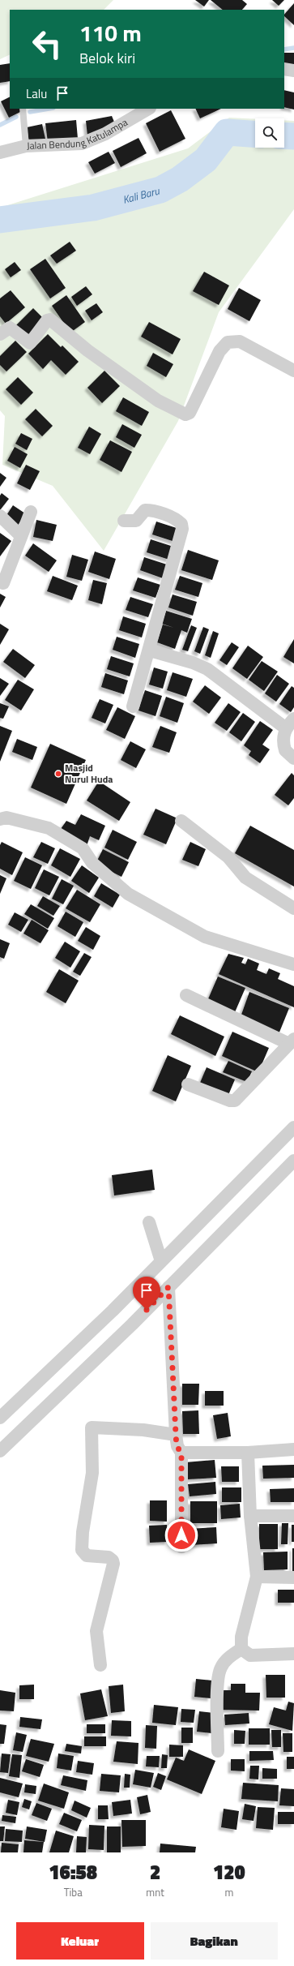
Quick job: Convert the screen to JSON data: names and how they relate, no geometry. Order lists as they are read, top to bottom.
{
  "streets": {
    "street": ["Jalan Bendung Katulampa"]
  },
  "water": ["Kali Baru"],
  "places": ["Masjid Nurul Huda"],
  "page": {
    "turn": ["110 m", "Belok kiri"],
    "then": "Lalu",
    "eta": [
      "16:58",
      "Tiba",
      "2",
      "mnt",
      "120",
      "m"
    ],
    "buttons": ["Keluar", "Bagikan"]
  }
}
